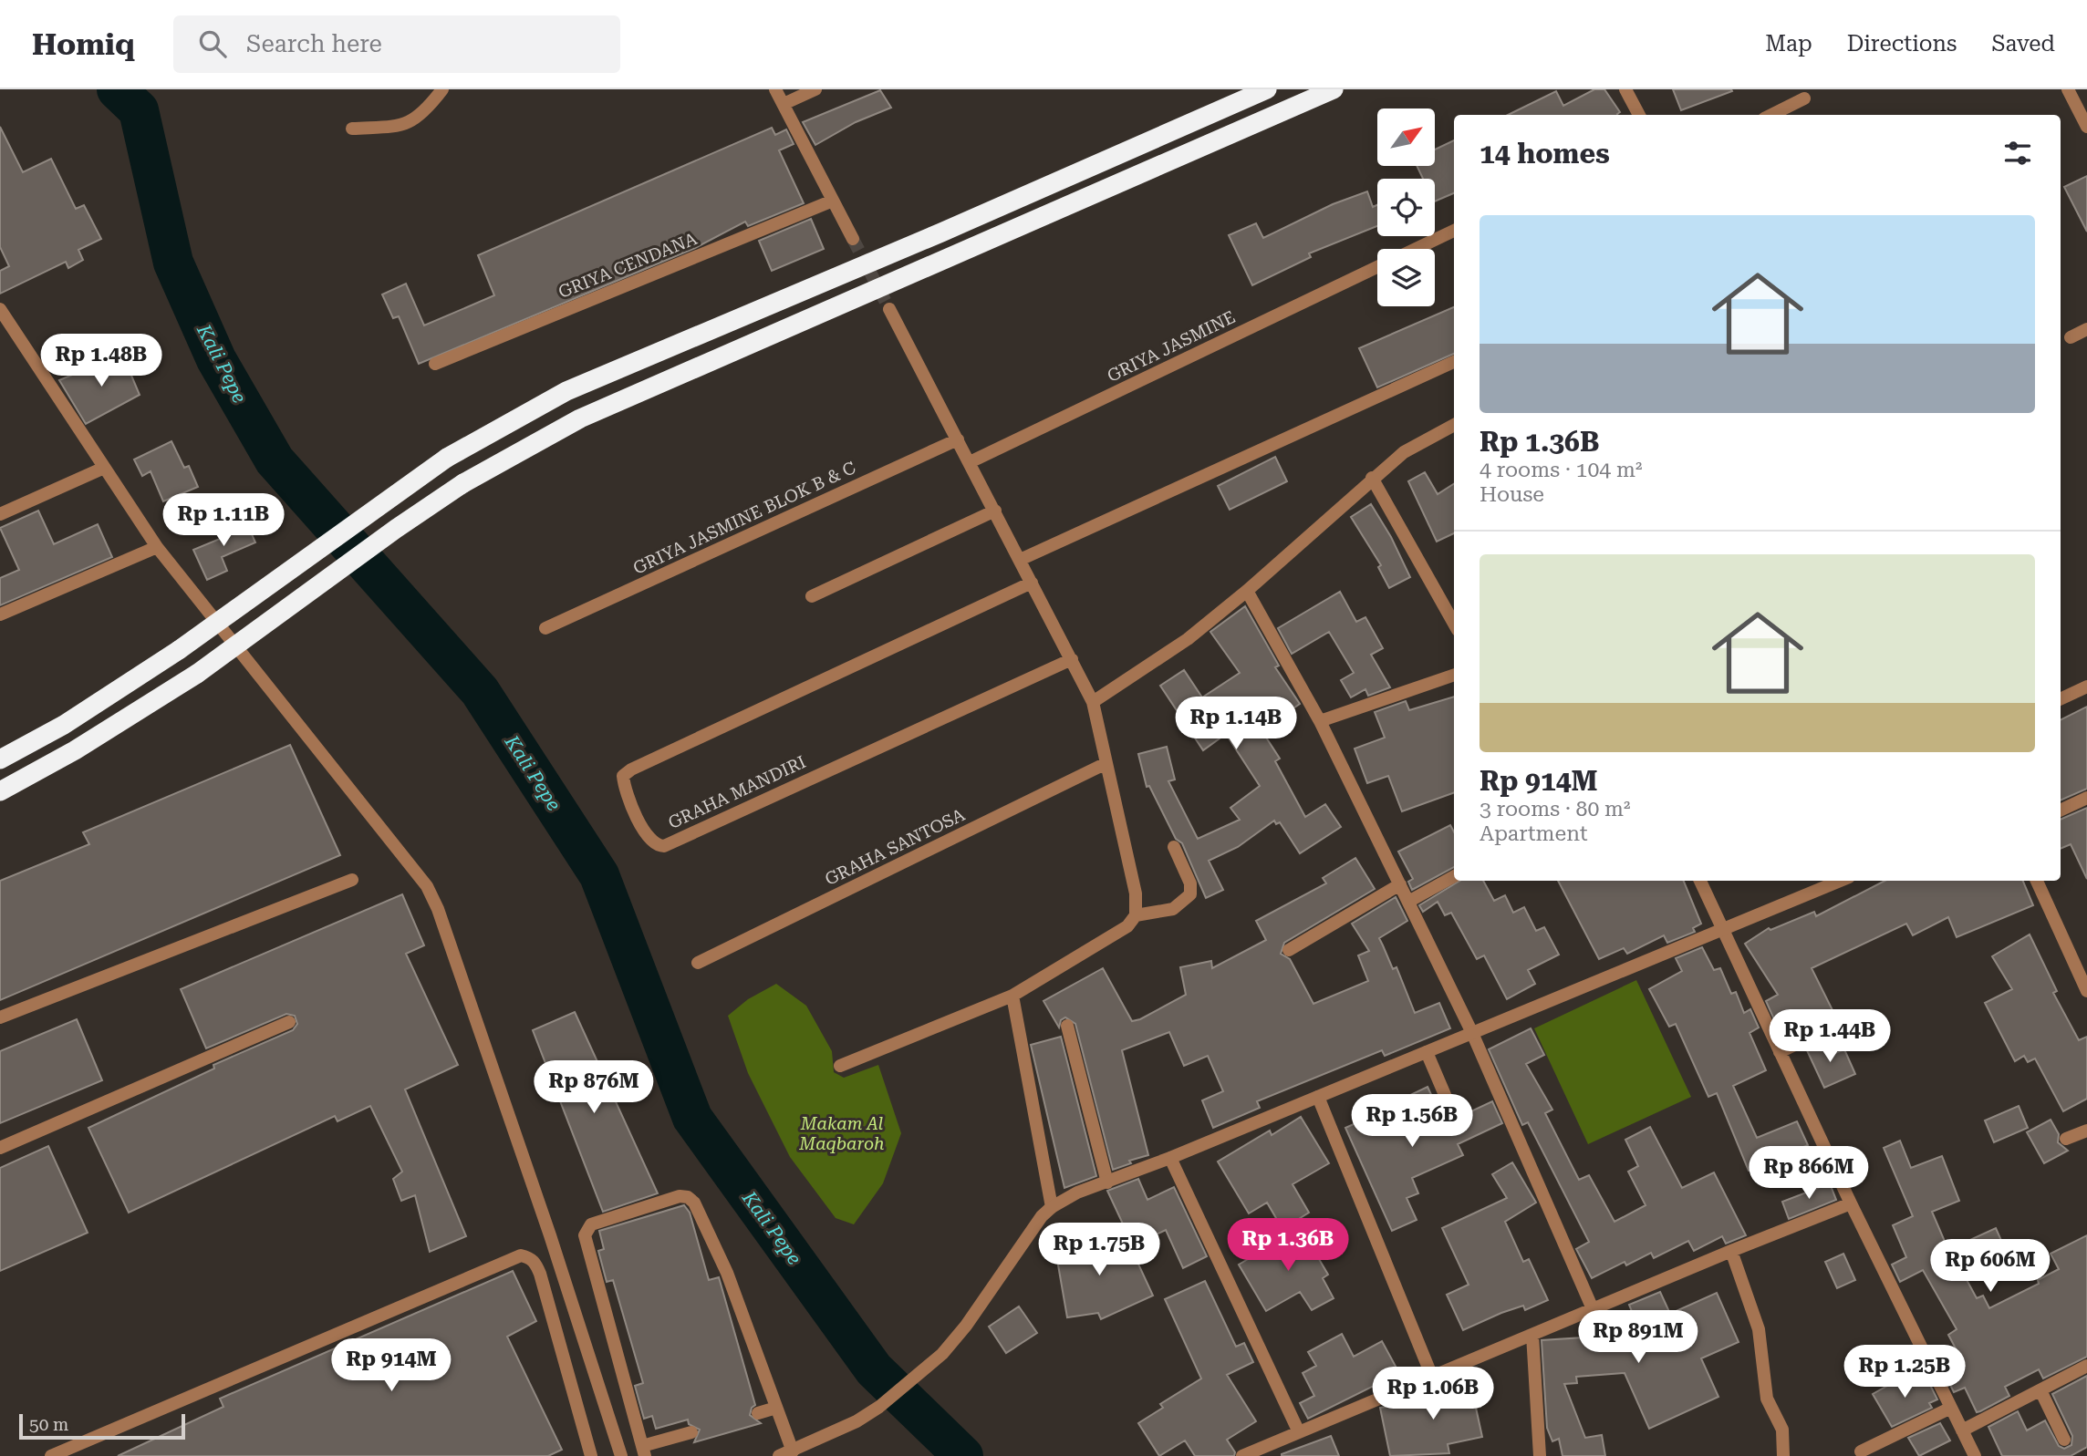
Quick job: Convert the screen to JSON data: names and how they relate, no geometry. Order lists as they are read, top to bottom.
{
  "streets": {
    "street": [
      "GRIYA CENDANA",
      "GRIYA JASMINE",
      "GRIYA JASMINE BLOK B & C",
      "GRAHA MANDIRI",
      "GRAHA SANTOSA"
    ]
  },
  "water": ["Kali Pepe"],
  "parks": ["Makam Al Maqbaroh"],
  "scale_bar": "50 m",
  "north": "top right",
  "page": {
    "header": "Homiq",
    "search": "Search here",
    "nav": ["Map", "Directions", "Saved"],
    "heading": "14 homes",
    "list": [
      {
        "name": "Rp 1.36B",
        "note": "4 rooms · 104 m² · House"
      },
      {
        "name": "Rp 914M",
        "note": "3 rooms · 80 m² · Apartment"
      }
    ],
    "price": [
      "Rp 1.48B",
      "Rp 1.11B",
      "Rp 1.14B",
      "Rp 1.44B",
      "Rp 876M",
      "Rp 1.56B",
      "Rp 866M",
      "Rp 1.36B",
      "Rp 1.75B",
      "Rp 606M",
      "Rp 891M",
      "Rp 914M",
      "Rp 1.25B",
      "Rp 1.06B"
    ],
    "scale": "50 m"
  }
}
